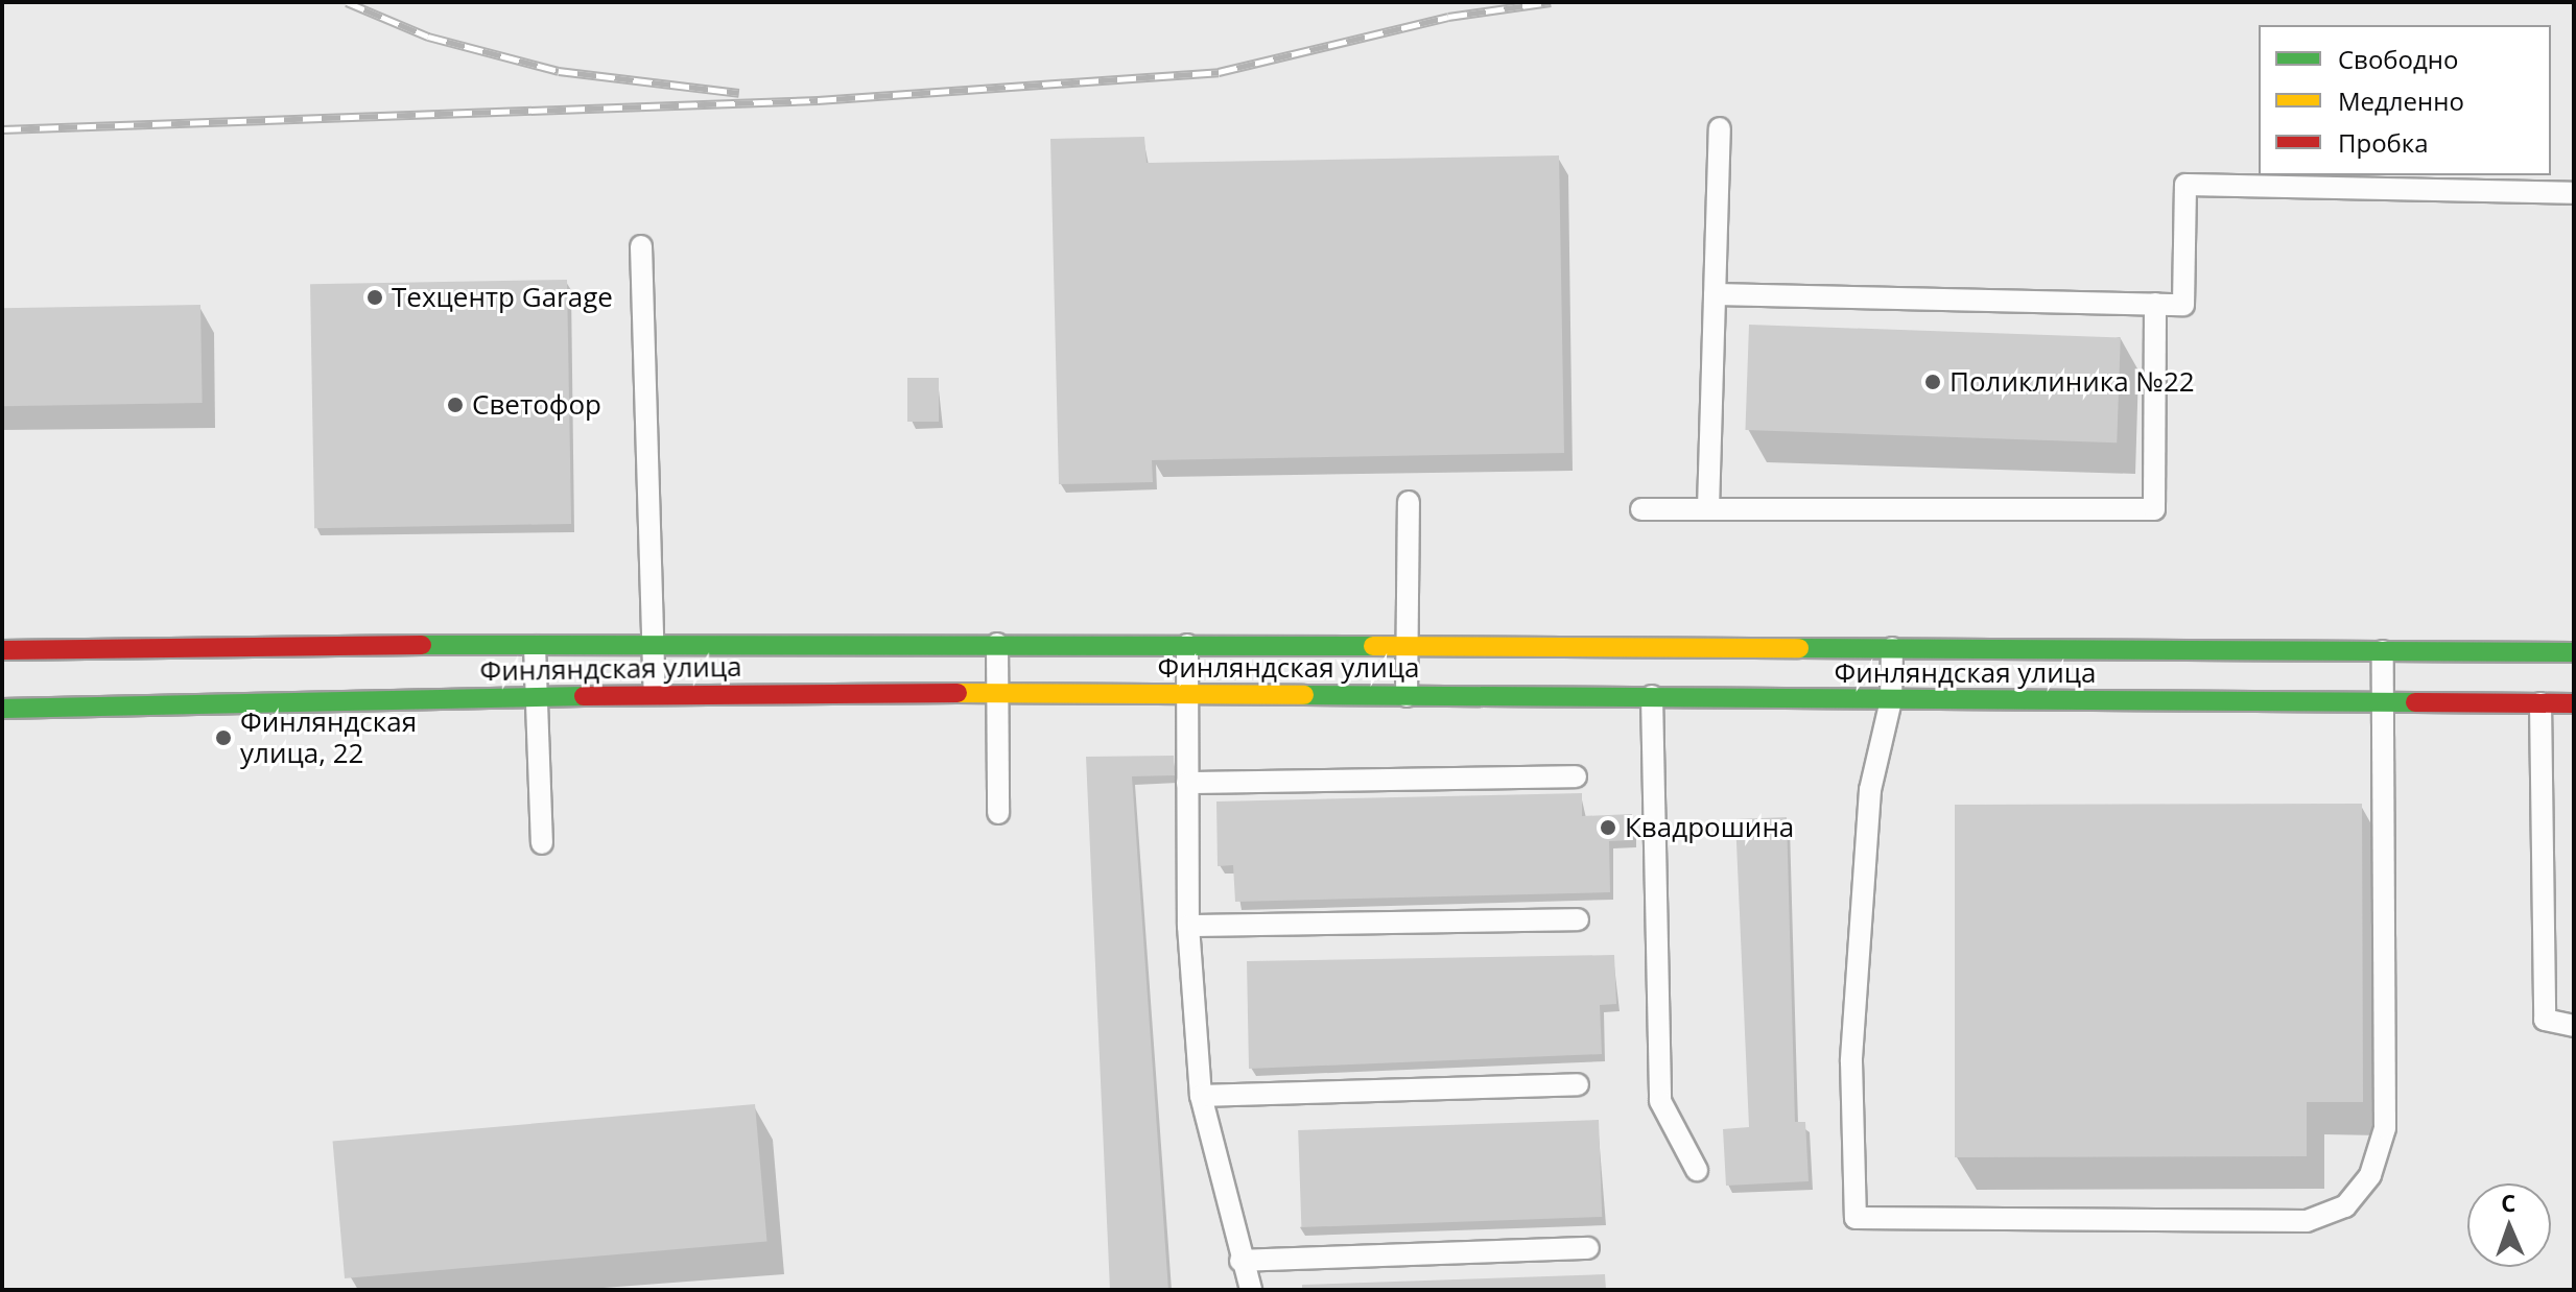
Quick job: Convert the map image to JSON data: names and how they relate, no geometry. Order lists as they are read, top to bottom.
{
  "streets": {
    "street": ["Финляндская улица"]
  },
  "places": [
    "Техцентр Garage",
    "Поликлиника №22",
    "Светофор",
    "Финляндская улица, 22",
    "Квадрошина"
  ],
  "legend": ["Свободно", "Медленно", "Пробка"],
  "north": "top"
}
